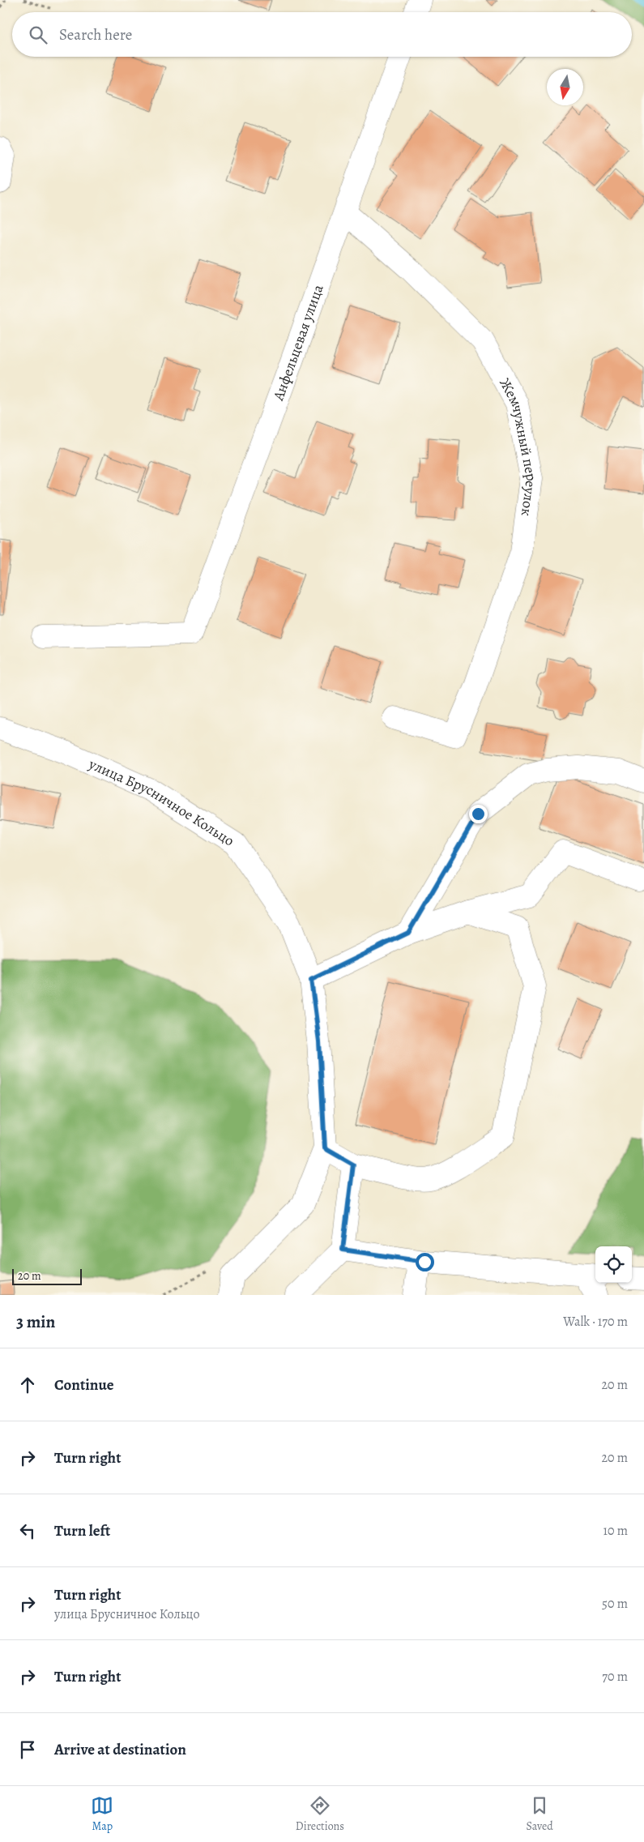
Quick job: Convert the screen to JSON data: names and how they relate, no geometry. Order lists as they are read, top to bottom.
{
  "streets": {
    "street": ["Анфельцевая улица", "Жемчужный переулок", "улица Брусничное Кольцо"]
  },
  "crossings": [
    ["Анфельцевая улица", "Жемчужный переулок"]
  ],
  "scale_bar": "20 m",
  "north": "bottom",
  "page": {
    "search": "Search here",
    "scale": "20 m",
    "heading": ["3 min", "Walk · 170 m"],
    "list": [
      ["Continue", "20 m"],
      ["Turn right", "20 m"],
      ["Turn left", "10 m"],
      ["Turn right", "улица Брусничное Кольцо", "50 m"],
      ["Turn right", "70 m"],
      "Arrive at destination"
    ],
    "nav": ["Map", "Directions", "Saved"]
  }
}
